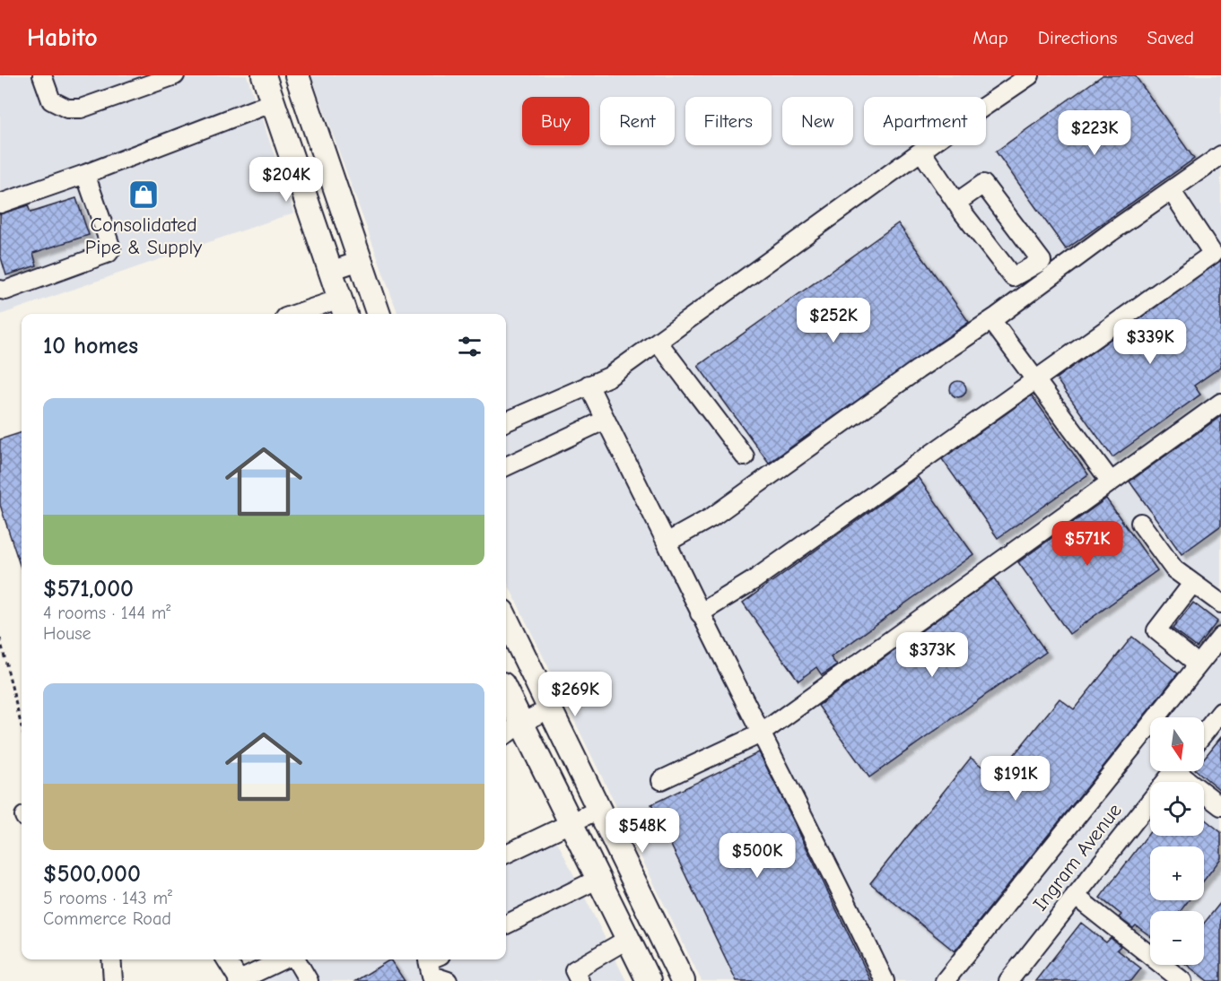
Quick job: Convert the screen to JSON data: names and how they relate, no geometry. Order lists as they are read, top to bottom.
{
  "streets": {
    "street": ["Ingram Avenue"]
  },
  "places": {
    "shop": ["Consolidated Pipe & Supply"]
  },
  "north": "bottom",
  "page": {
    "header": "Habito",
    "nav": ["Map", "Directions", "Saved"],
    "chip": [
      "Buy",
      "Rent",
      "Filters",
      "New",
      "Apartment"
    ],
    "price": [
      "$223K",
      "$204K",
      "$252K",
      "$339K",
      "$571K",
      "$373K",
      "$269K",
      "$191K",
      "$548K",
      "$500K"
    ],
    "heading": "10 homes",
    "list": [
      {
        "name": "$571,000",
        "note": "4 rooms · 144 m² · House"
      },
      {
        "name": "$500,000",
        "note": "5 rooms · 143 m² · Commerce Road"
      }
    ],
    "map_buttons": ["+", "−"]
  }
}
